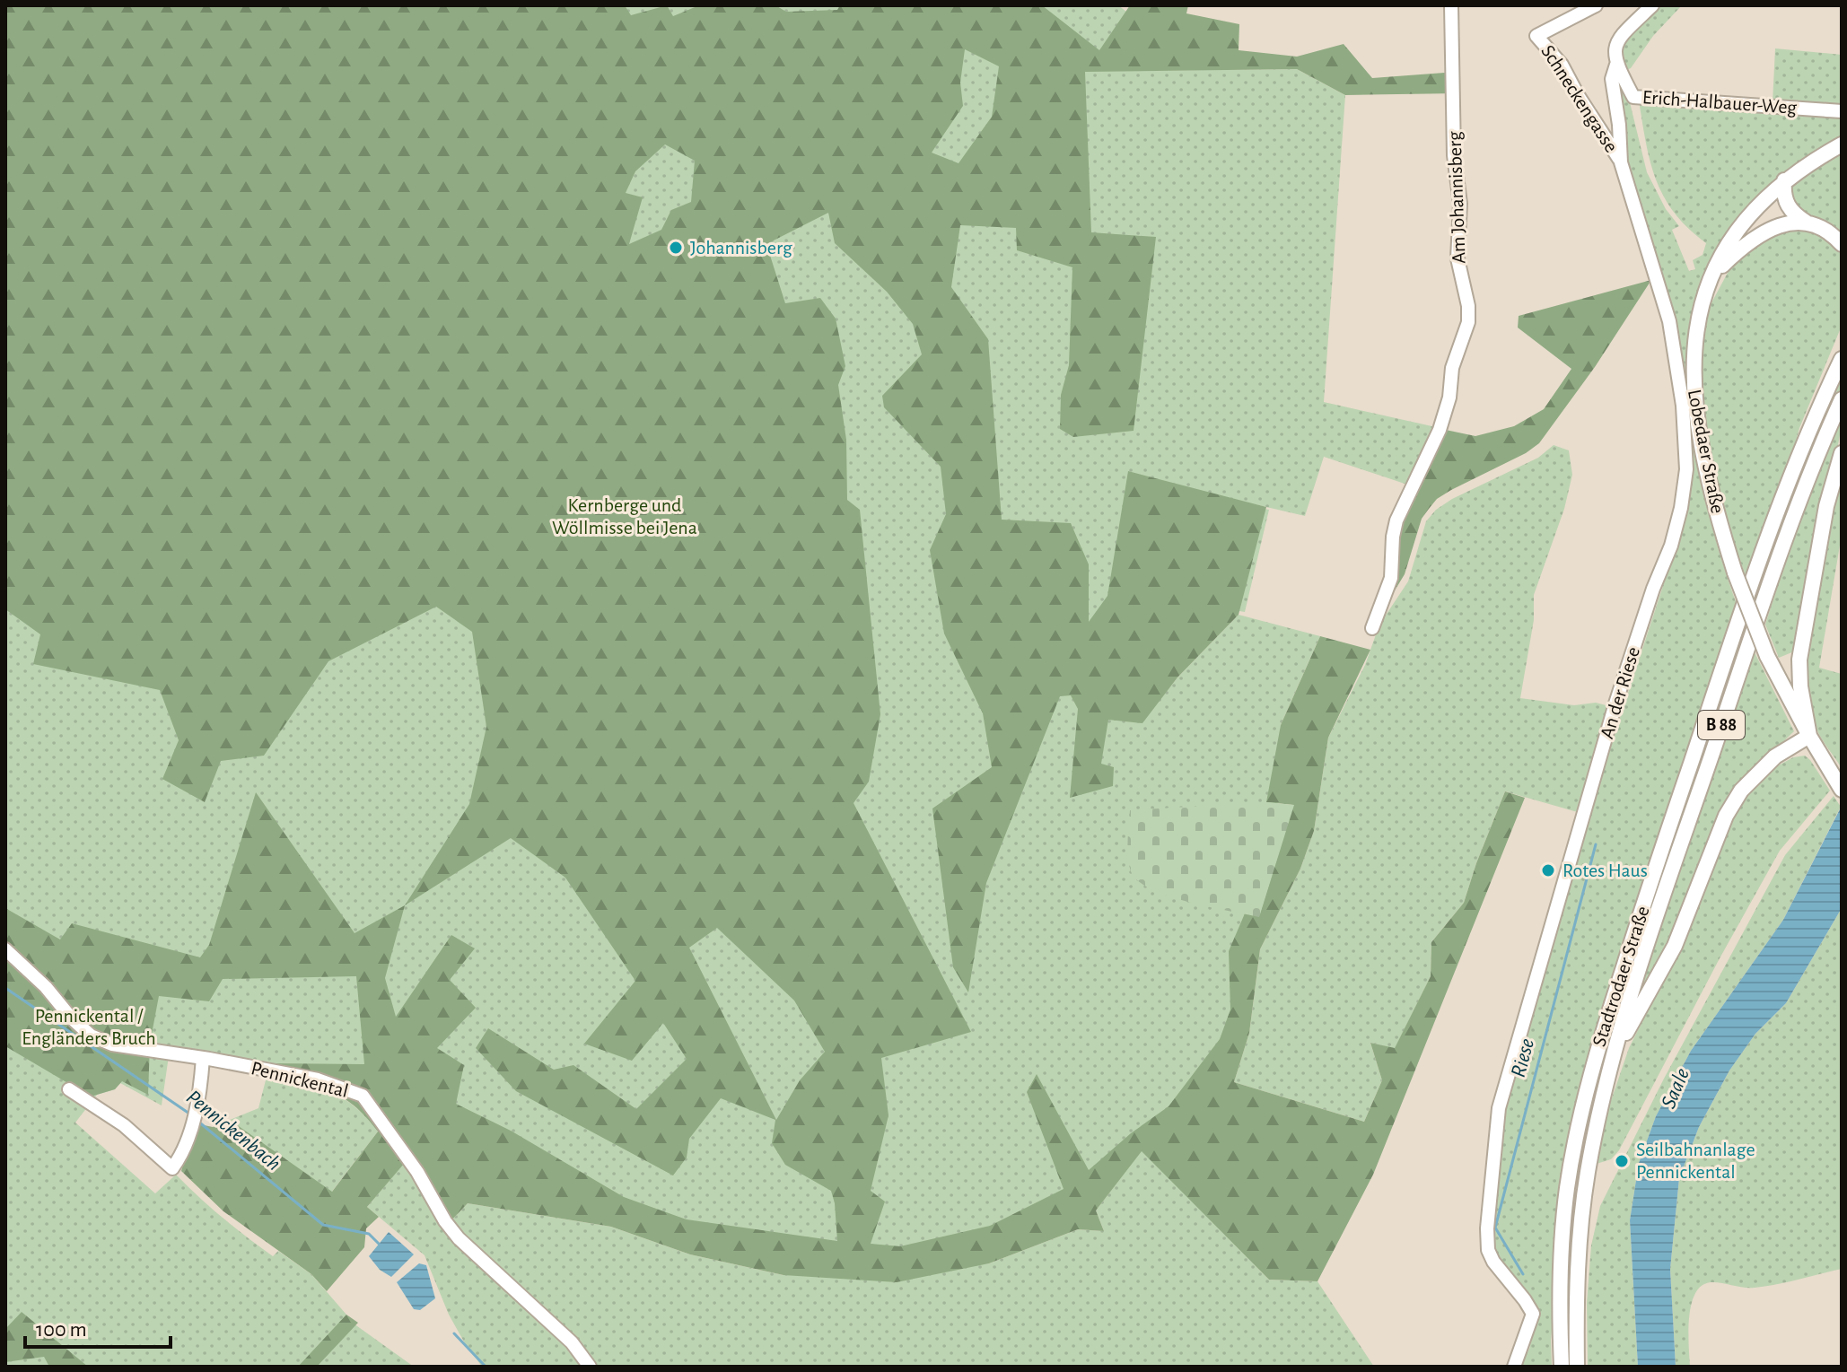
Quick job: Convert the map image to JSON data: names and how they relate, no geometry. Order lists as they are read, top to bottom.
{
  "streets": {
    "main road": ["Lobedaer Straße", "B 88", "Stadtrodaer Straße"],
    "street": [
      "Schneckengasse",
      "Erich-Halbauer-Weg",
      "Am Johannisberg",
      "An der Riese",
      "Pennickental"
    ]
  },
  "crossings": [
    ["Schneckengasse", "An der Riese"],
    ["Erich-Halbauer-Weg", "An der Riese"]
  ],
  "water": ["Riese", "Saale", "Pennickenbach"],
  "parks": ["Kernberge und Wöllmisse bei Jena", "Pennickental / Engländers Bruch"],
  "places": ["Johannisberg", "Rotes Haus", "Seilbahnanlage Pennickental"],
  "scale_bar": "100 m"
}
